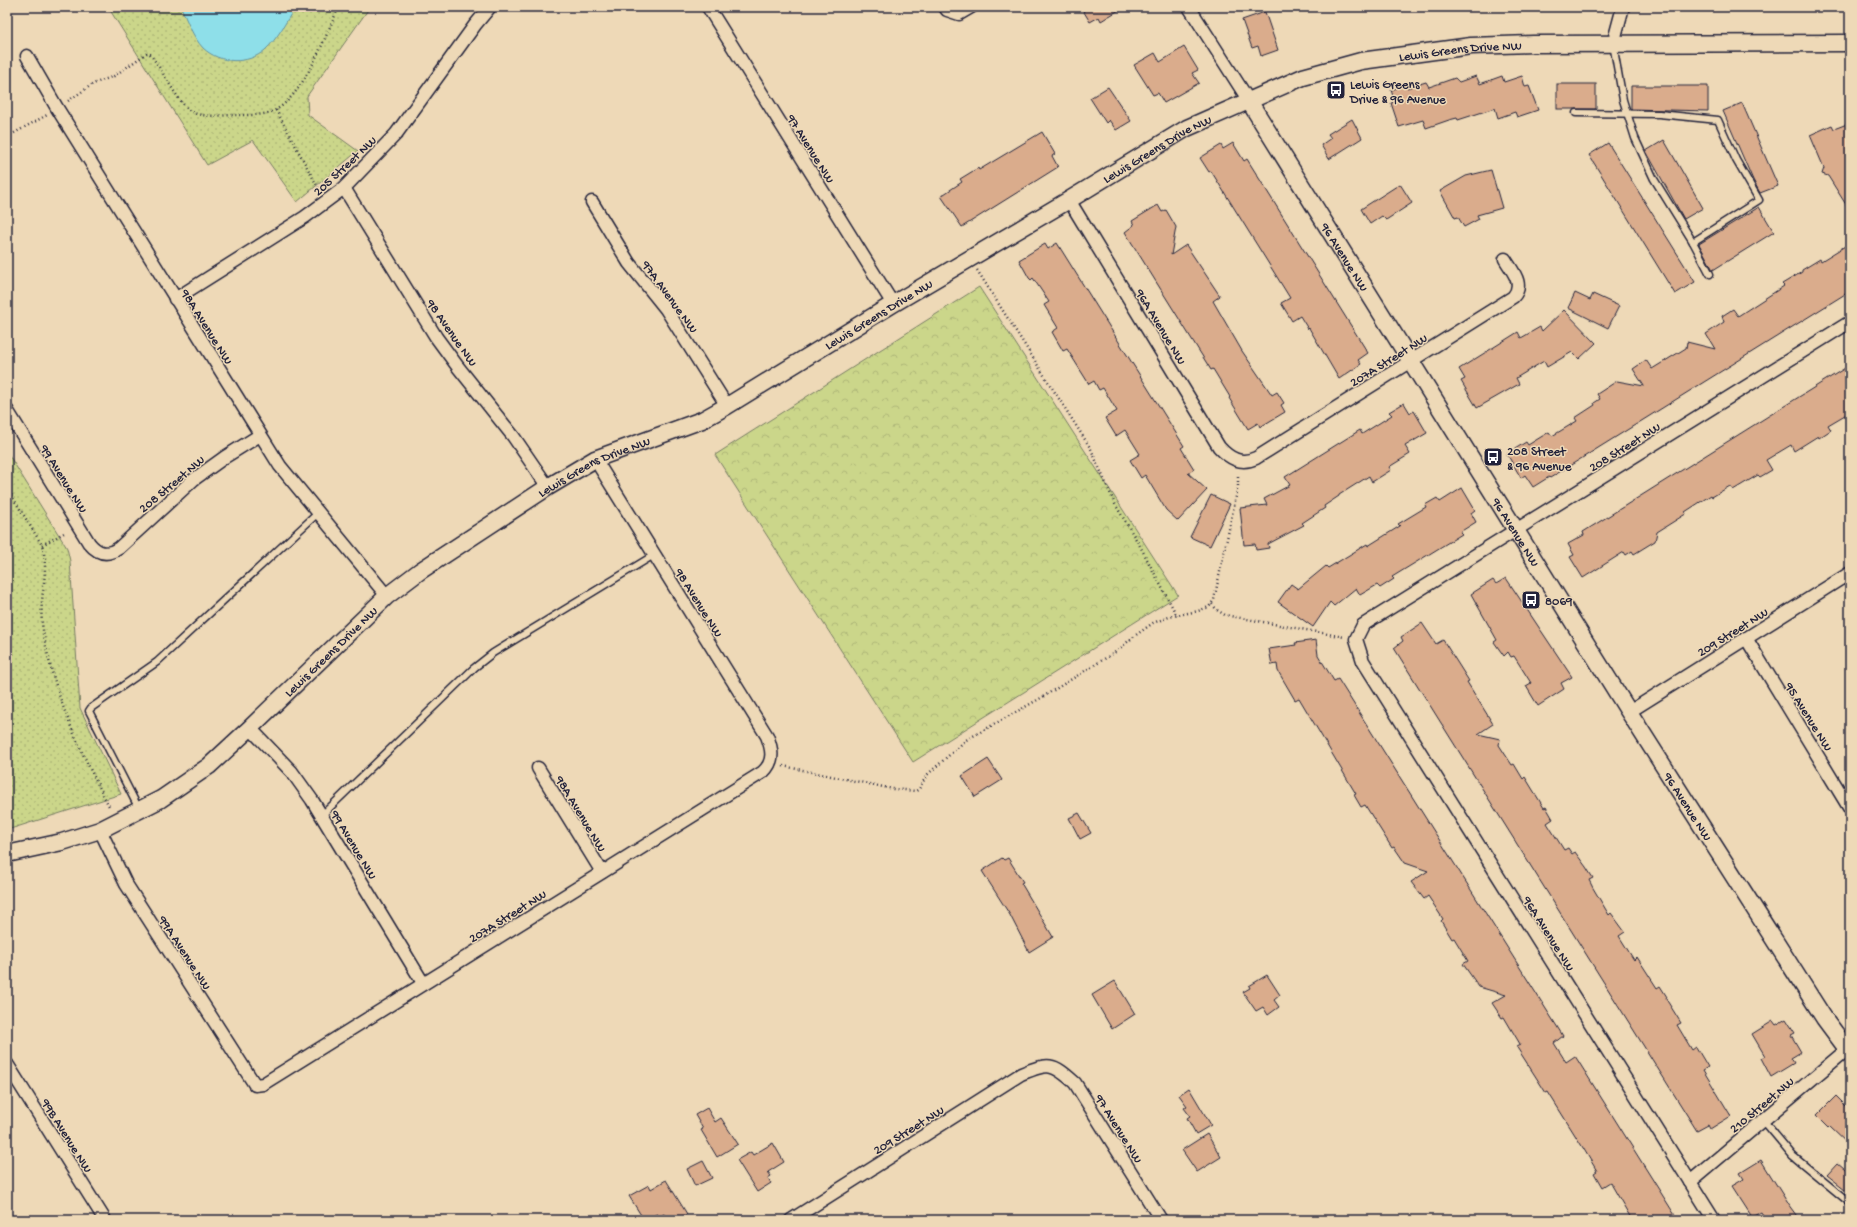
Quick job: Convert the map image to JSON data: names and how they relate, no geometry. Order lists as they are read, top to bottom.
{
  "streets": {
    "street": [
      "Lewis Greens Drive NW",
      "97 Avenue NW",
      "205 Street NW",
      "96 Avenue NW",
      "97A Avenue NW",
      "98A Avenue NW",
      "96A Avenue NW",
      "98 Avenue NW",
      "207A Street NW",
      "208 Street NW",
      "99 Avenue NW",
      "209 Street NW",
      "95 Avenue NW",
      "99A Avenue NW",
      "210 Street NW",
      "99B Avenue NW"
    ]
  },
  "crossings": [
    ["Lewis Greens Drive NW", "97 Avenue NW"],
    ["Lewis Greens Drive NW", "96 Avenue NW"],
    ["Lewis Greens Drive NW", "97A Avenue NW"],
    ["Lewis Greens Drive NW", "98A Avenue NW"],
    ["Lewis Greens Drive NW", "96A Avenue NW"],
    ["Lewis Greens Drive NW", "98 Avenue NW"],
    ["Lewis Greens Drive NW", "99 Avenue NW"],
    ["Lewis Greens Drive NW", "99A Avenue NW"],
    ["97 Avenue NW", "209 Street NW"],
    ["205 Street NW", "98A Avenue NW"],
    ["205 Street NW", "98 Avenue NW"],
    ["96 Avenue NW", "207A Street NW"],
    ["96 Avenue NW", "208 Street NW"],
    ["96 Avenue NW", "209 Street NW"],
    ["96 Avenue NW", "210 Street NW"],
    ["98A Avenue NW", "207A Street NW"],
    ["98A Avenue NW", "208 Street NW"],
    ["96A Avenue NW", "207A Street NW"],
    ["96A Avenue NW", "208 Street NW"],
    ["96A Avenue NW", "210 Street NW"],
    ["98 Avenue NW", "207A Street NW"],
    ["207A Street NW", "99 Avenue NW"],
    ["207A Street NW", "99A Avenue NW"],
    ["208 Street NW", "99 Avenue NW"],
    ["209 Street NW", "95 Avenue NW"]
  ],
  "places": {
    "bus stop": ["Lewis Greens Drive & 96 Avenue", "208 Street & 96 Avenue", "8069"]
  }
}
